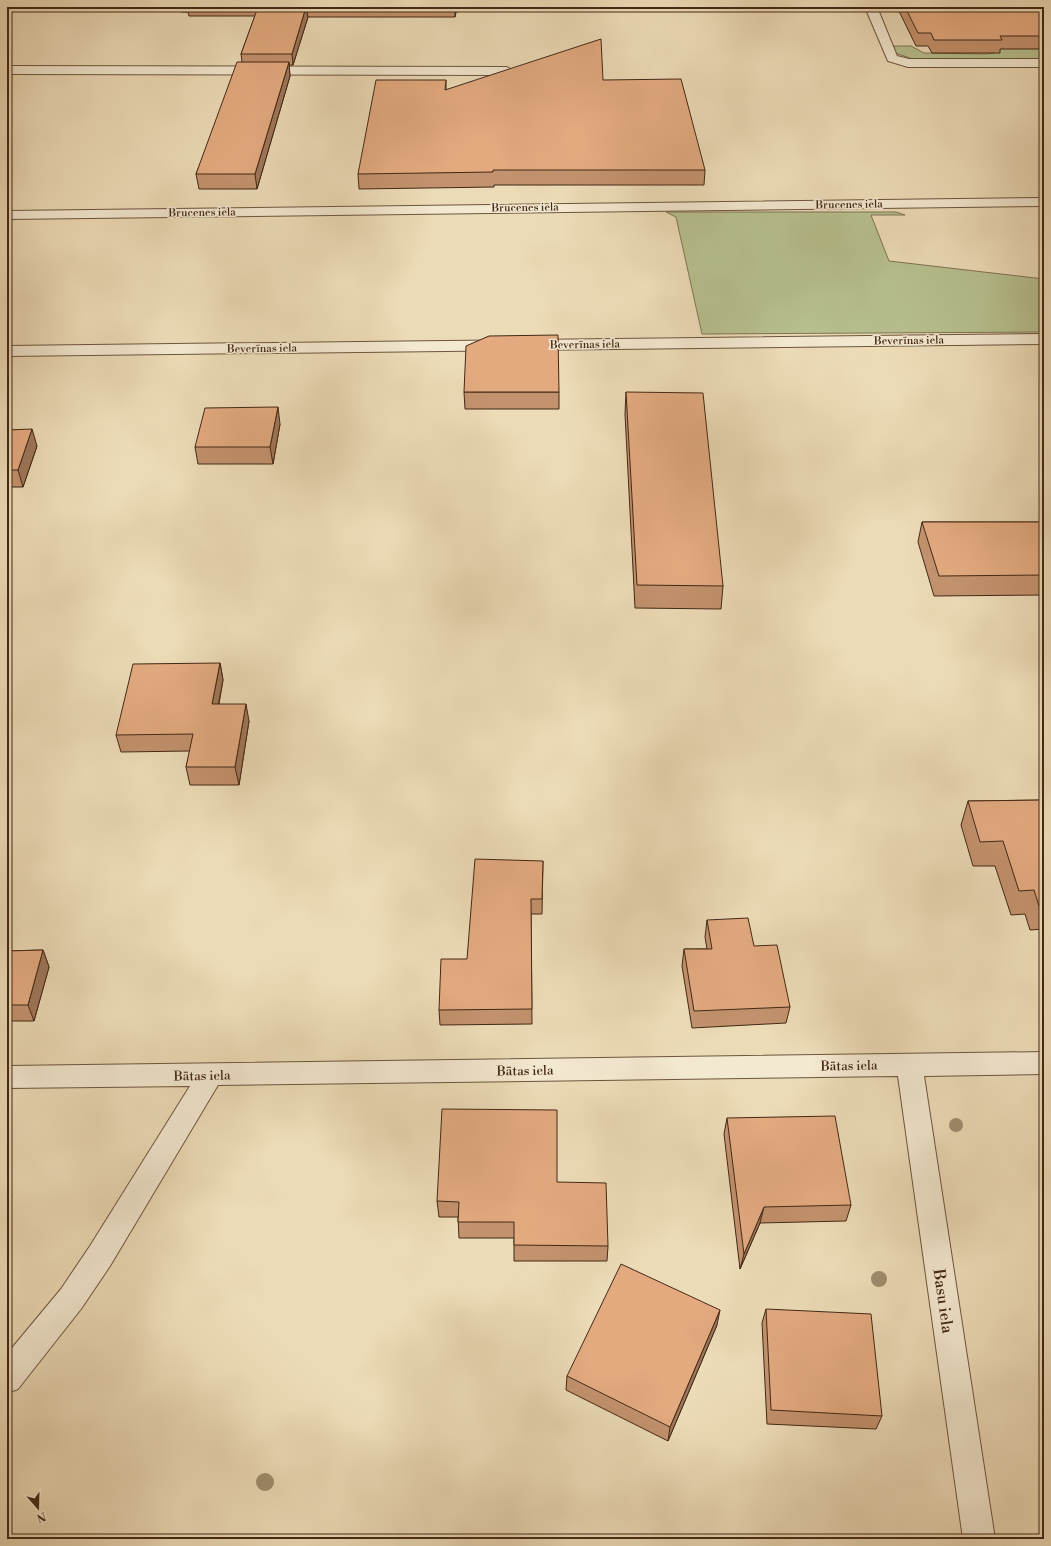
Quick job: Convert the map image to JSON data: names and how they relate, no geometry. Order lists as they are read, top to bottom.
{
  "streets": {
    "street": [
      "Brucenes iela",
      "Beverīnas iela",
      "Bātas iela",
      "Basu iela"
    ]
  },
  "crossings": [
    ["Bātas iela", "Basu iela"]
  ],
  "north": "bottom"
}
